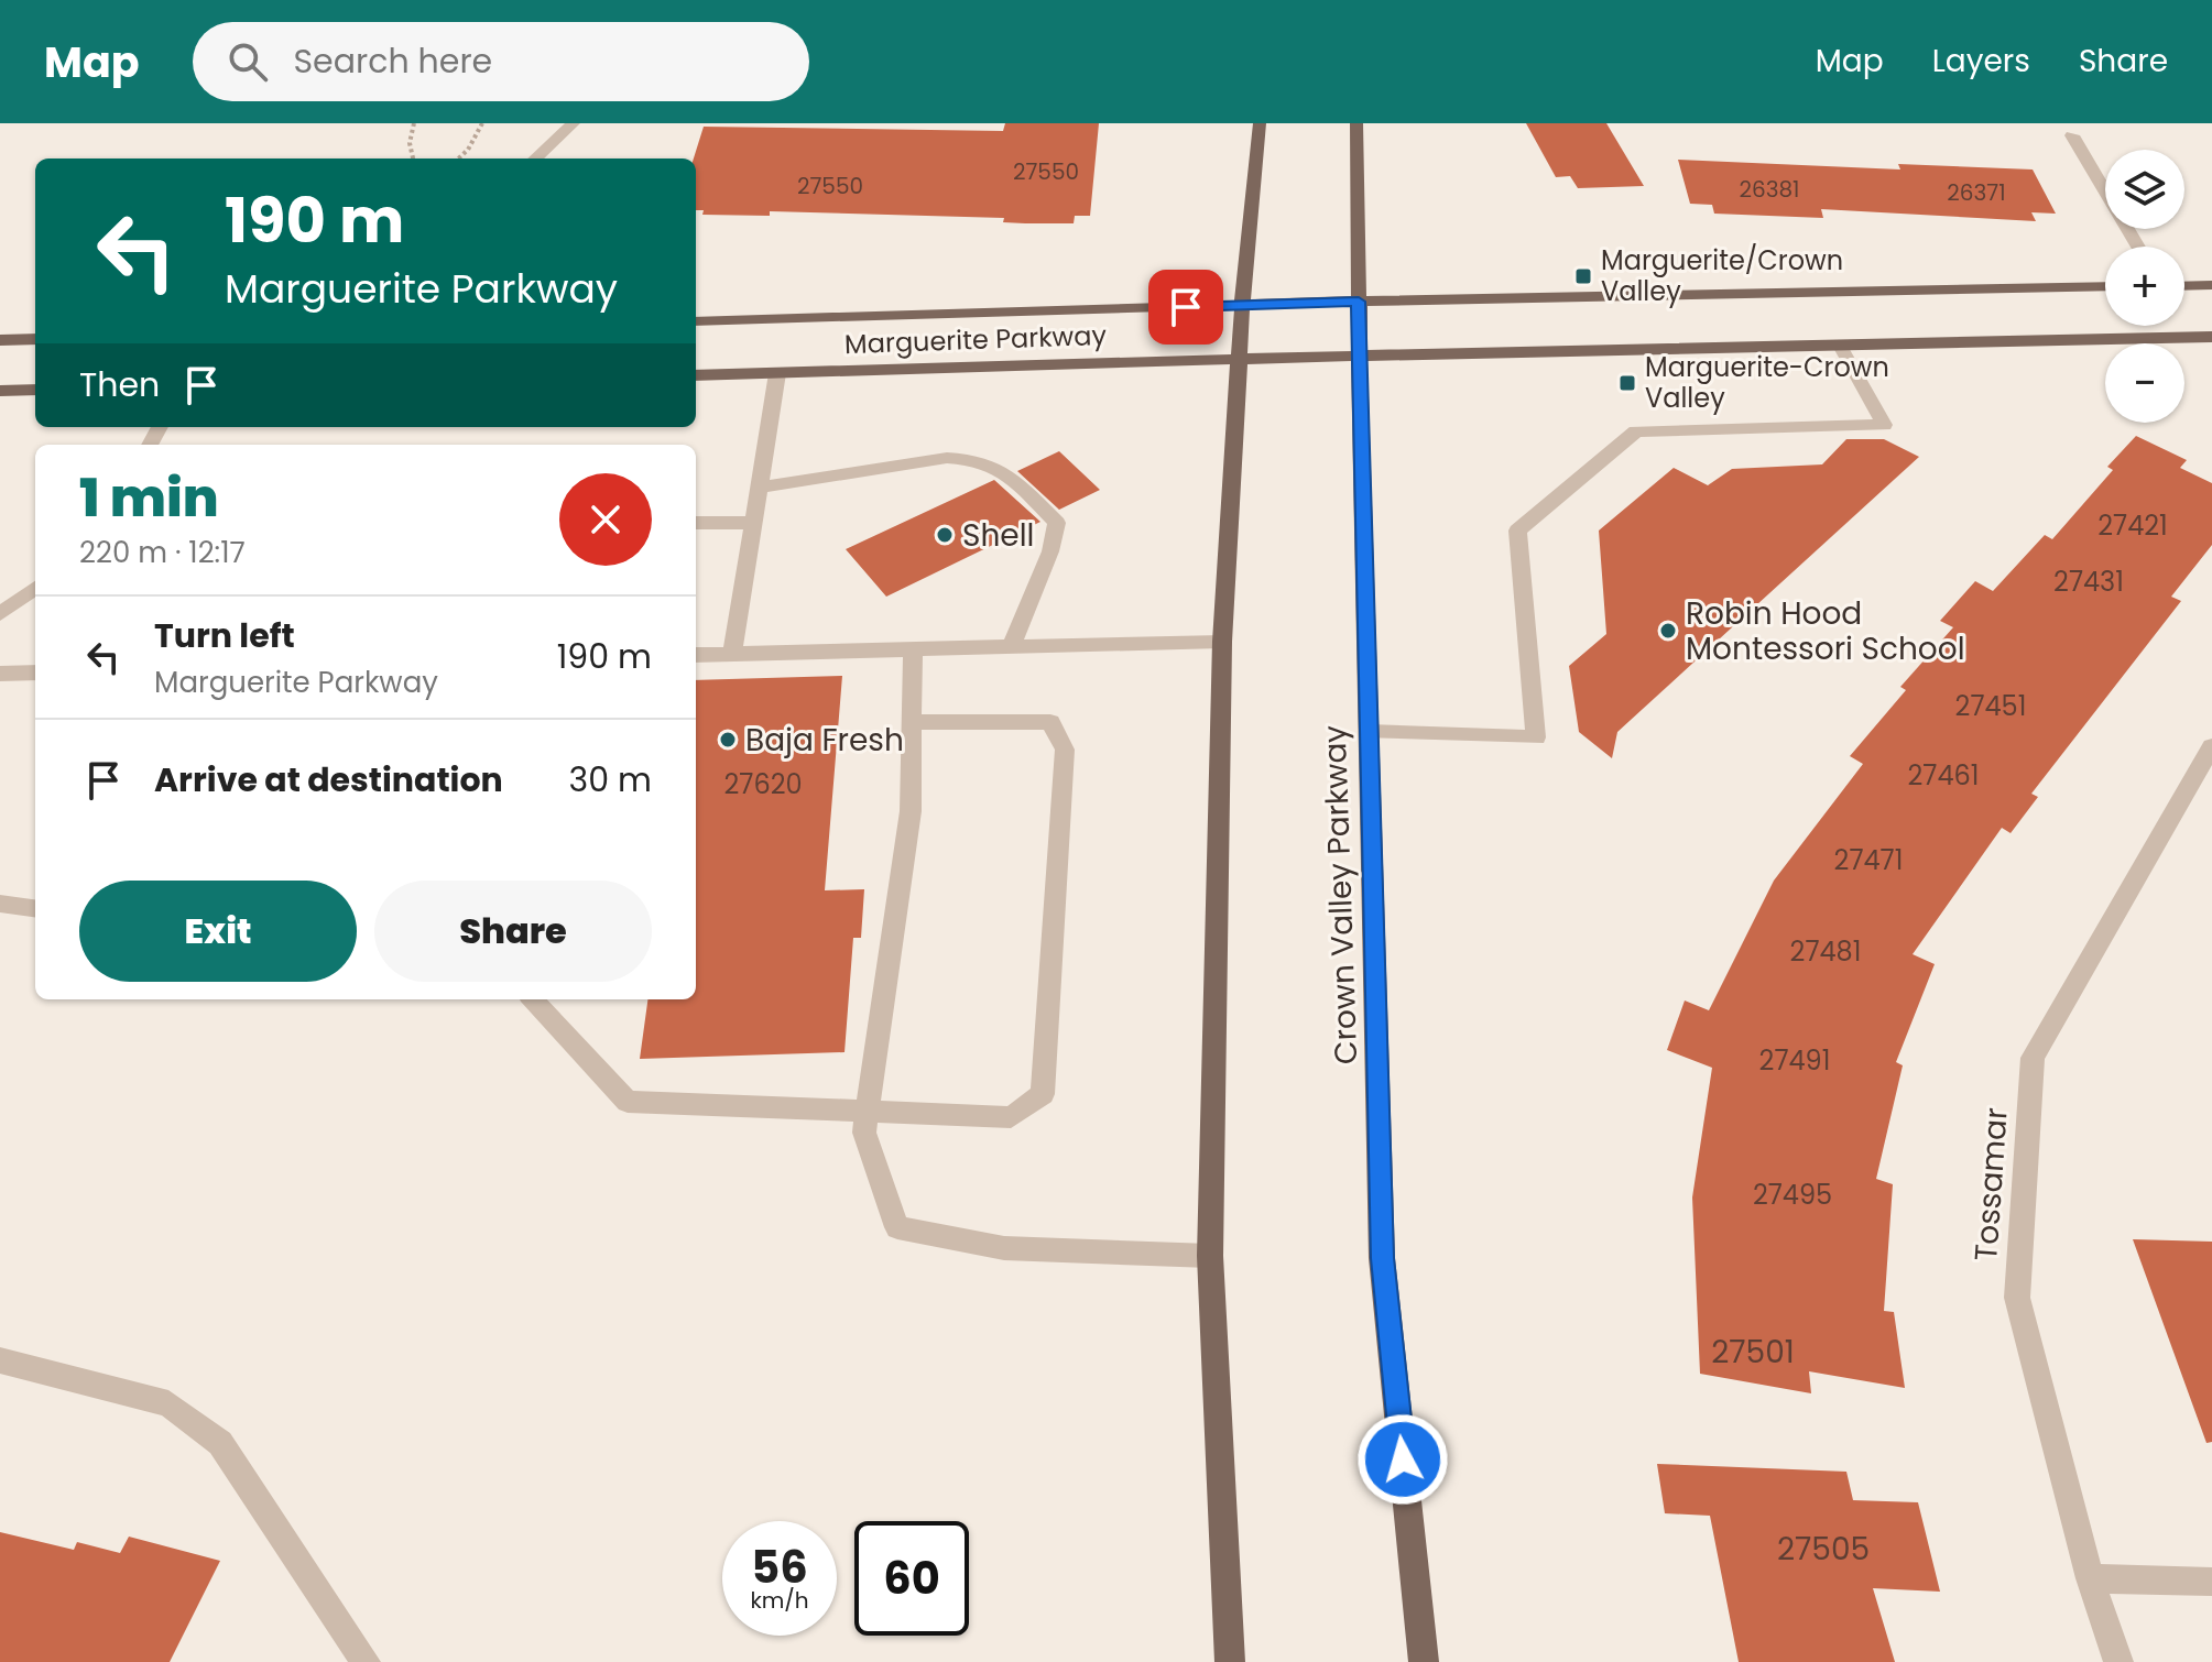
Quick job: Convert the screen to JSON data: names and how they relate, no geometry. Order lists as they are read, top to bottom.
{
  "streets": {
    "main road": ["Marguerite Parkway", "Crown Valley Parkway"],
    "street": ["Tossamar"]
  },
  "crossings": [
    ["Marguerite Parkway", "Crown Valley Parkway"]
  ],
  "places": {
    "transit": ["Marguerite/Crown Valley", "Marguerite-Crown Valley"],
    "other": ["Shell", "Robin Hood Montessori School", "Baja Fresh"]
  },
  "house_numbers": [
    "27550",
    "27550",
    "26381",
    "26371",
    "27421",
    "27431",
    "27451",
    "27461",
    "27620",
    "27471",
    "27481",
    "27491",
    "27495",
    "27501",
    "27505"
  ],
  "page": {
    "header": "Map",
    "search": "Search here",
    "nav": ["Map", "Layers", "Share"],
    "map_buttons": ["+", "−"],
    "turn": ["190 m", "Marguerite Parkway"],
    "then": "Then",
    "heading": ["1 min", "220 m · 12:17"],
    "list": [
      {
        "name": "Turn left",
        "note": "Marguerite Parkway",
        "value": "190 m"
      },
      {
        "name": "Arrive at destination",
        "value": "30 m"
      }
    ],
    "buttons": ["Exit", "Share"],
    "speed": "56 km/h",
    "limit": "60"
  }
}
